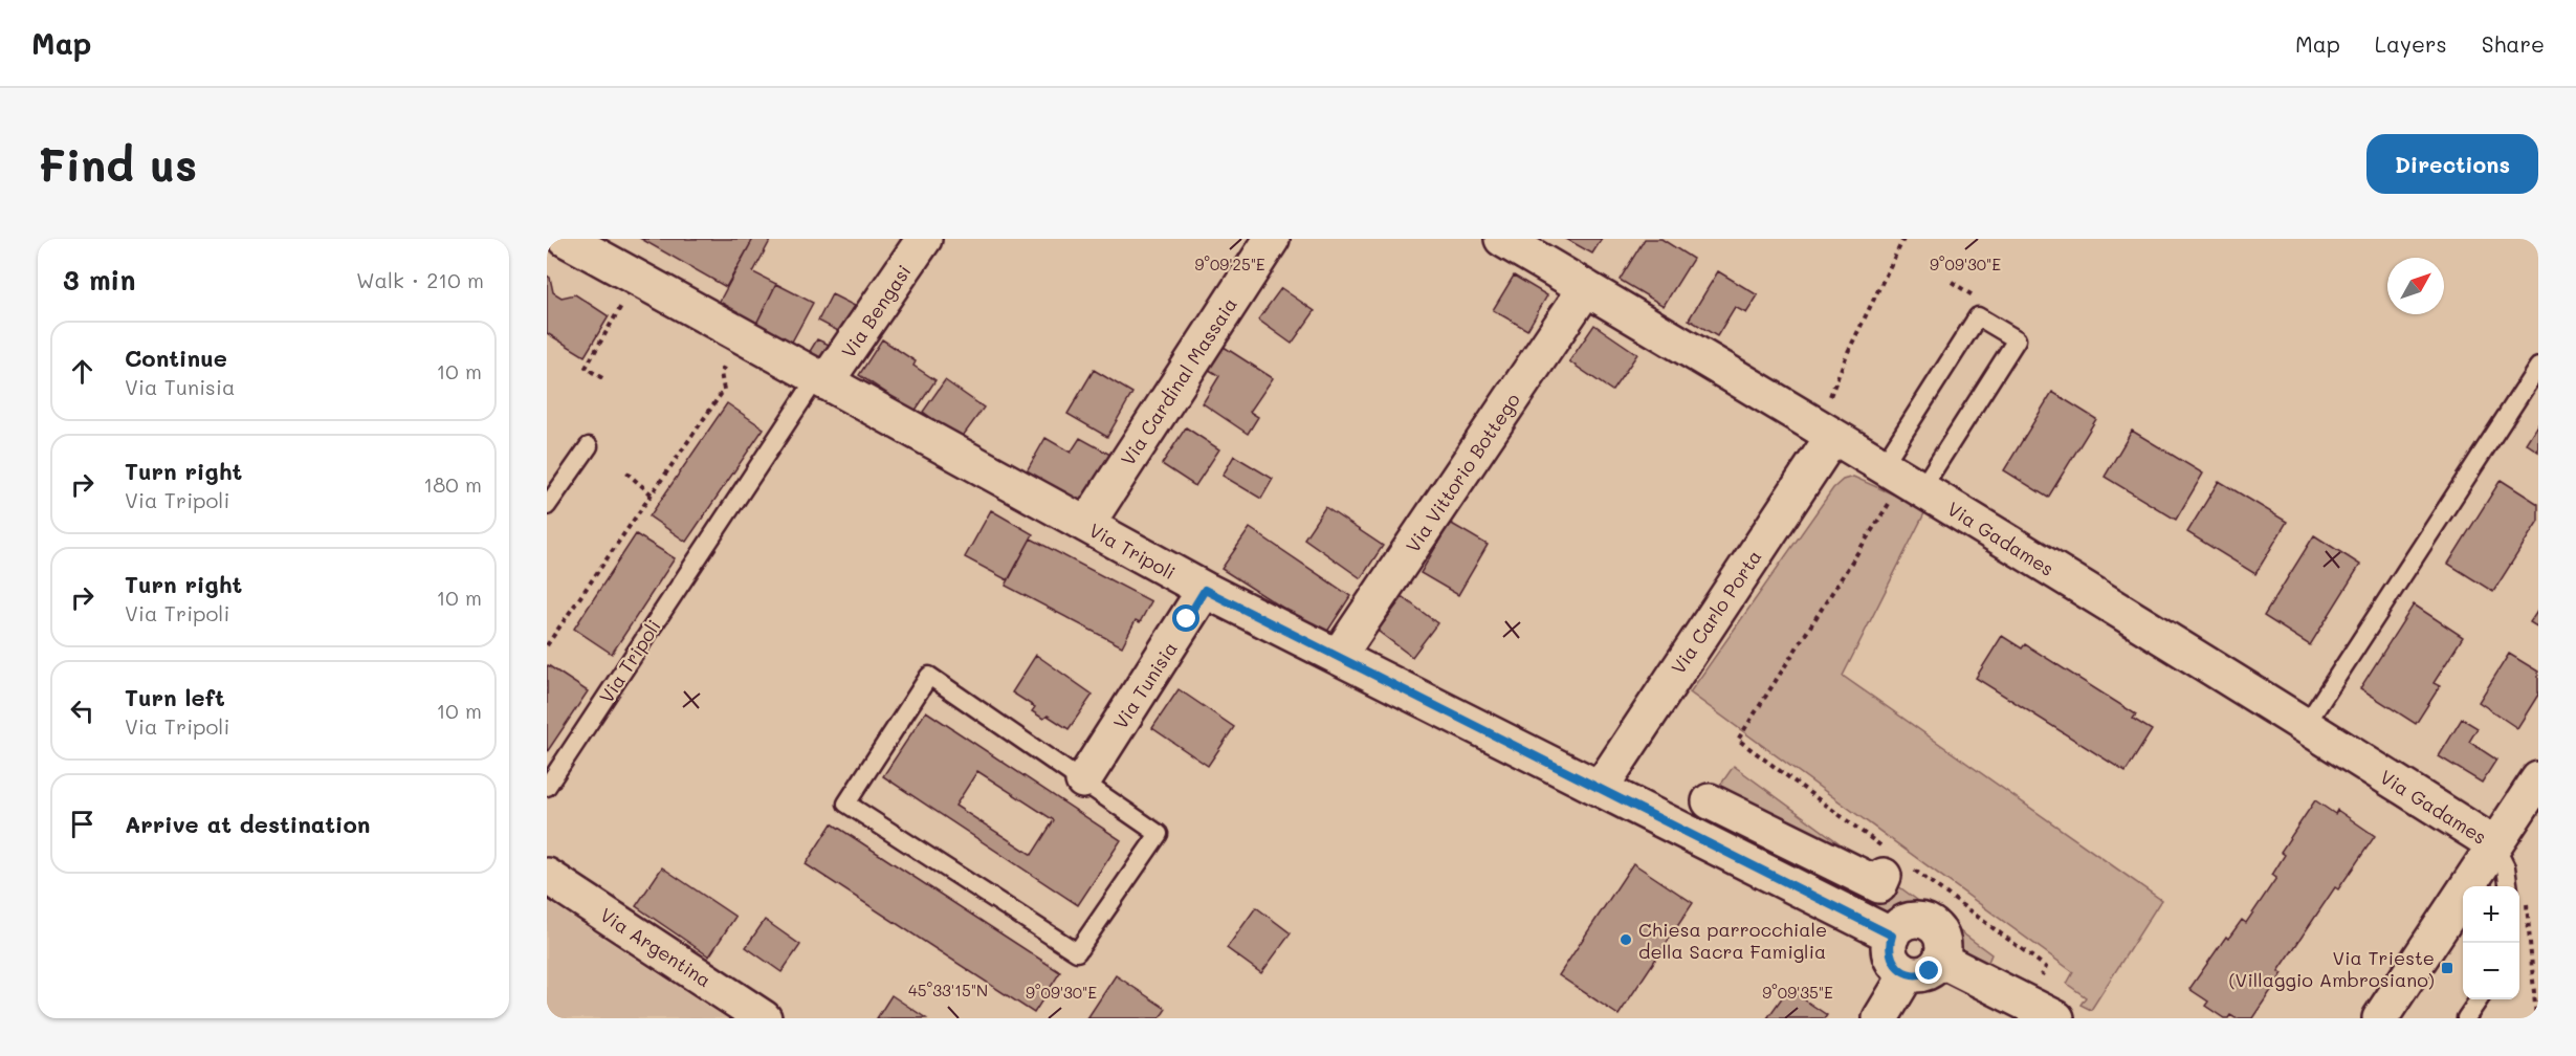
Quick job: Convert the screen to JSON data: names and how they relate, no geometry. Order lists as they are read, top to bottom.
{
  "streets": {
    "street": [
      "Via Bengasi",
      "Via Cardinal Massaia",
      "Via Vittorio Bottego",
      "Via Gadames",
      "Via Tripoli",
      "Via Carlo Porta",
      "Via Tunisia",
      "Via Argentina"
    ]
  },
  "crossings": [
    ["Via Bengasi", "Via Tripoli"],
    ["Via Cardinal Massaia", "Via Tripoli"],
    ["Via Vittorio Bottego", "Via Gadames"],
    ["Via Vittorio Bottego", "Via Tripoli"],
    ["Via Gadames", "Via Carlo Porta"],
    ["Via Tripoli", "Via Carlo Porta"],
    ["Via Tripoli", "Via Tunisia"]
  ],
  "places": {
    "other": ["Chiesa parrocchiale della Sacra Famiglia"],
    "transit": ["Via Trieste (Villaggio Ambrosiano)"]
  },
  "north": "top right",
  "page": {
    "header": "Map",
    "nav": ["Map", "Layers", "Share"],
    "buttons": "Directions",
    "title": "Find us",
    "heading": ["3 min", "Walk · 210 m"],
    "list": [
      ["Continue", "Via Tunisia", "10 m"],
      ["Turn right", "Via Tripoli", "180 m"],
      ["Turn right", "Via Tripoli", "10 m"],
      ["Turn left", "Via Tripoli", "10 m"],
      "Arrive at destination"
    ],
    "map_buttons": ["+", "−"]
  },
  "coordinates": [
    "9°09'25\"E",
    "9°09'30\"E",
    "45°33'15\"N",
    "9°09'35\"E"
  ]
}
